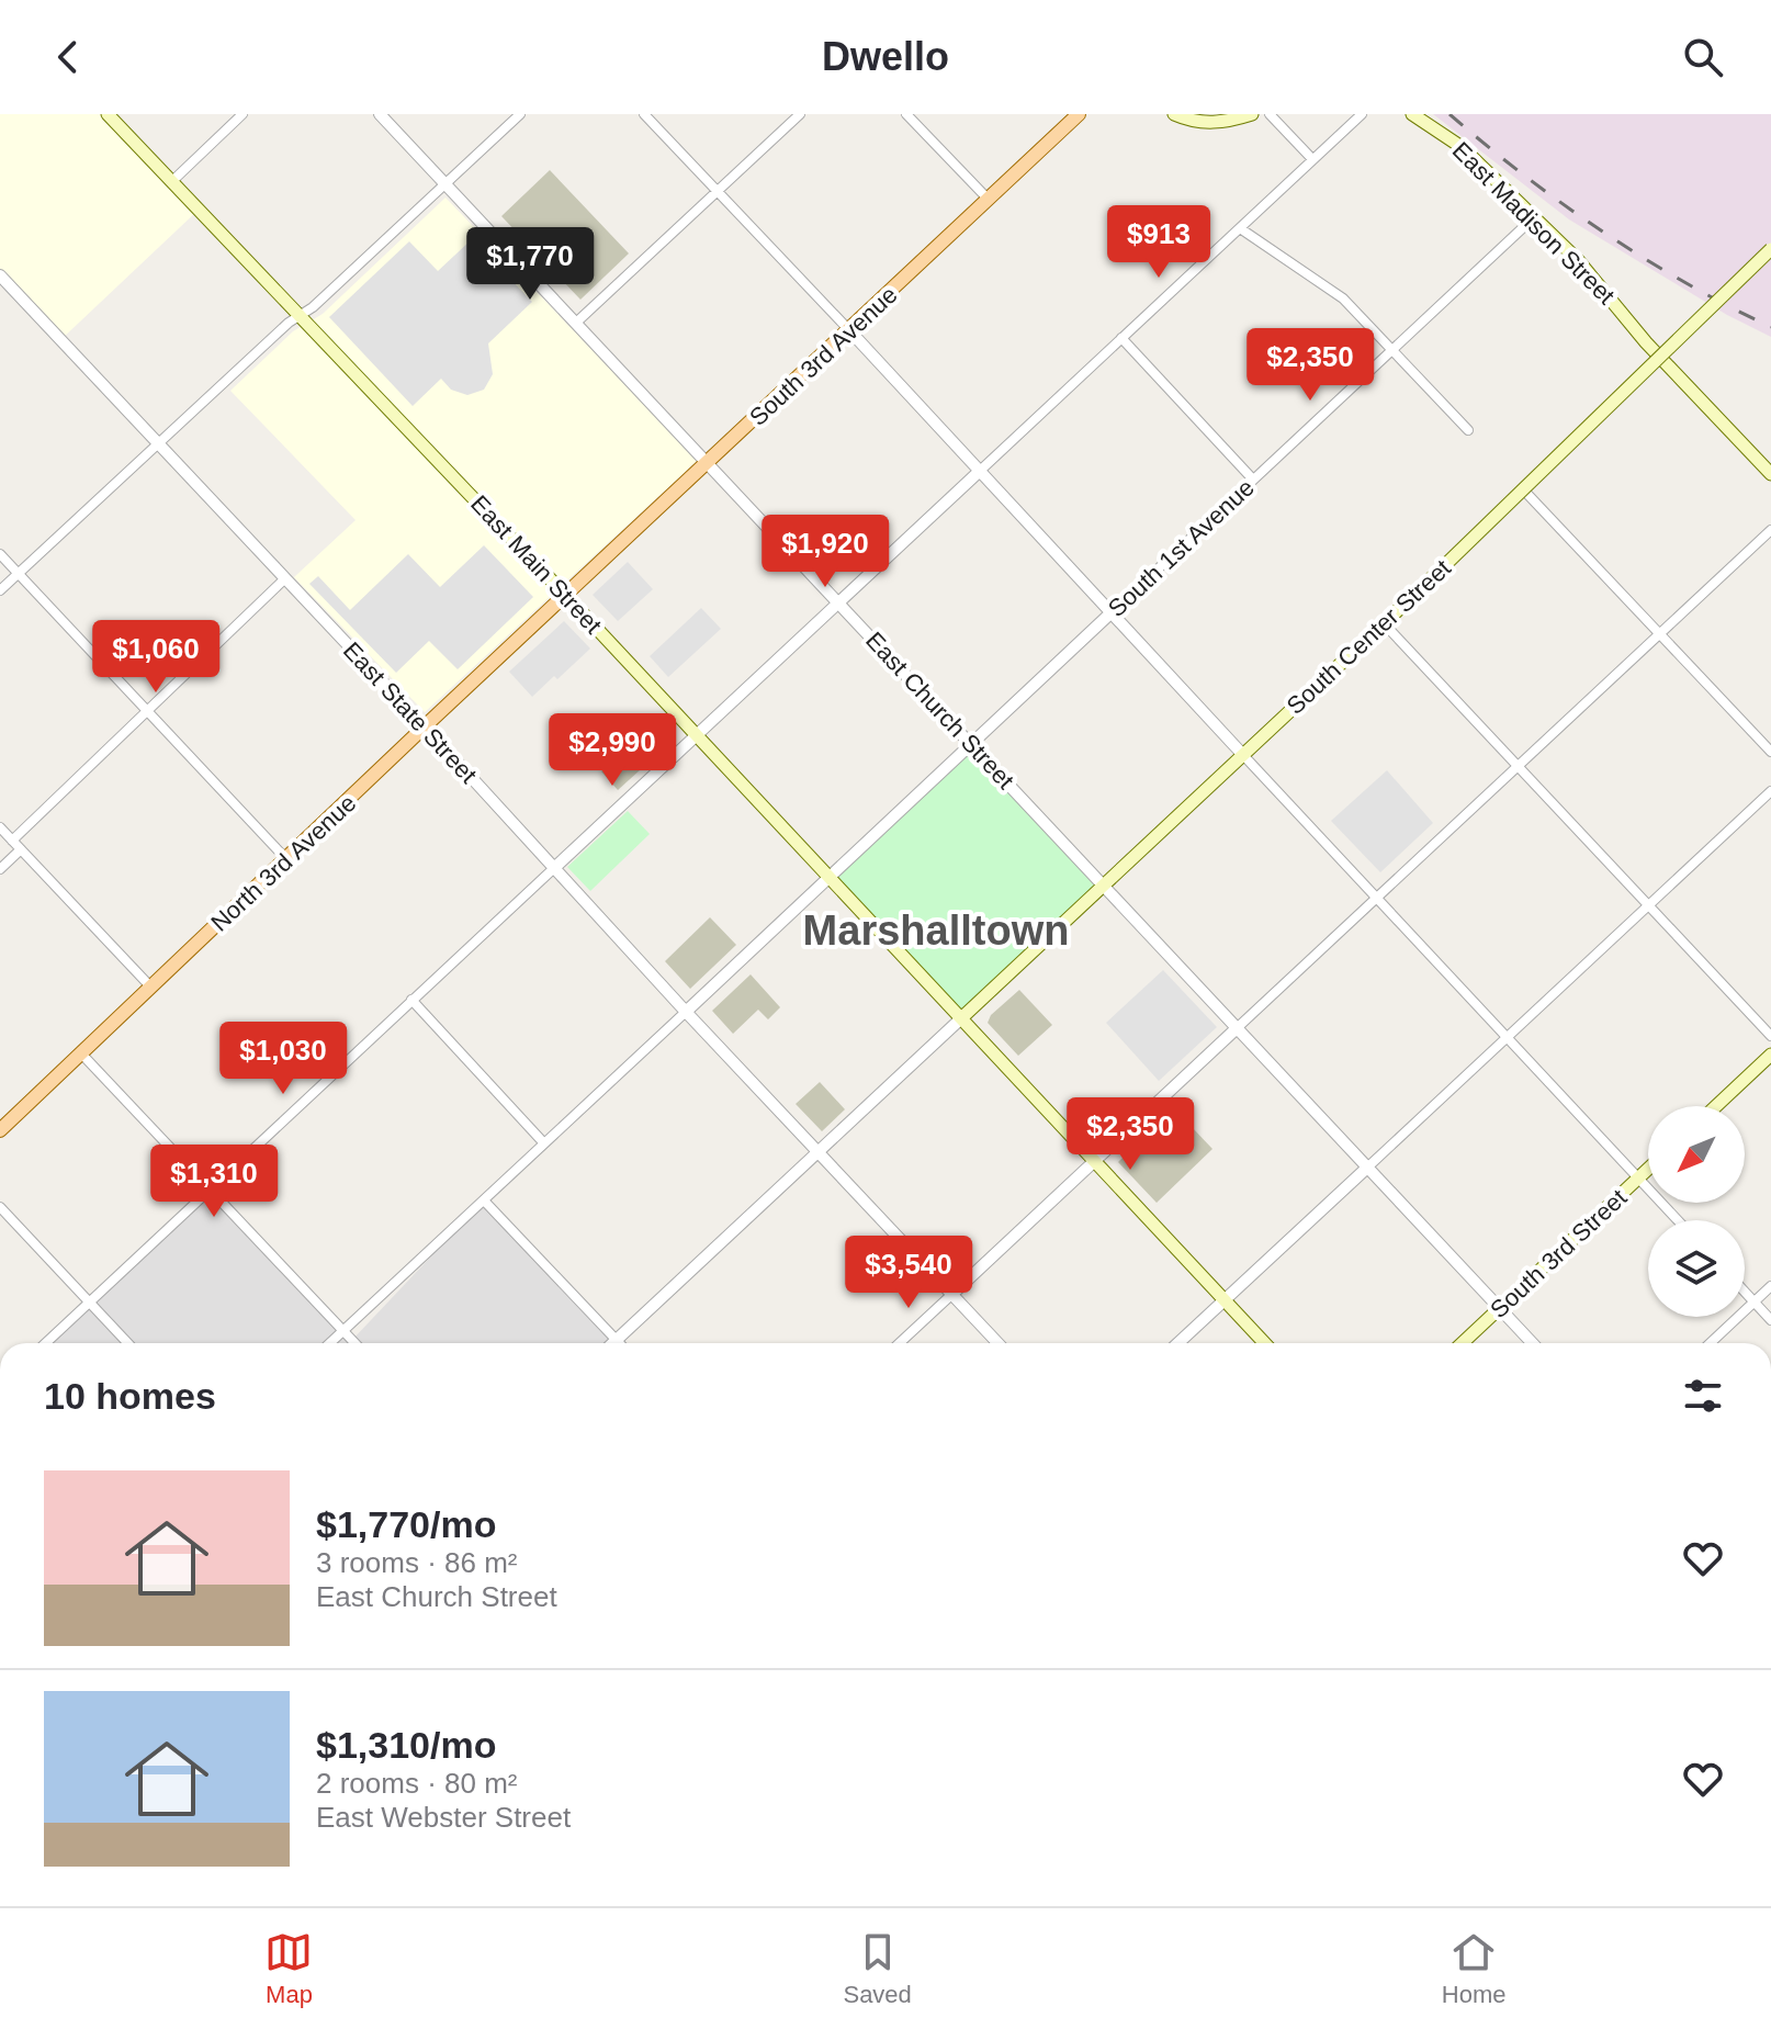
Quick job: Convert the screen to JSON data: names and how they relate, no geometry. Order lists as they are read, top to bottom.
{
  "streets": {
    "main road": [
      "East Madison Street",
      "South 3rd Avenue",
      "East Main Street",
      "South Center Street",
      "North 3rd Avenue",
      "South 3rd Street"
    ],
    "street": ["South 1st Avenue", "East Church Street", "East State Street"]
  },
  "crossings": [
    ["East Madison Street", "South 1st Avenue"],
    ["South 3rd Avenue", "East Main Street"],
    ["South 3rd Avenue", "East Church Street"],
    ["South 3rd Avenue", "North 3rd Avenue"],
    ["South 1st Avenue", "East Main Street"],
    ["South 1st Avenue", "East Church Street"],
    ["South 1st Avenue", "East State Street"],
    ["East Main Street", "South Center Street"],
    ["East Main Street", "North 3rd Avenue"],
    ["South Center Street", "East Church Street"],
    ["East Church Street", "South 3rd Street"],
    ["East State Street", "North 3rd Avenue"]
  ],
  "districts": ["Marshalltown"],
  "north": "bottom left",
  "page": {
    "header": "Dwello",
    "price": [
      "$913",
      "$1,770",
      "$2,350",
      "$1,920",
      "$1,060",
      "$2,990",
      "$1,030",
      "$2,350",
      "$1,310",
      "$3,540"
    ],
    "heading": "10 homes",
    "list": [
      {
        "name": "$1,770/mo",
        "note": "3 rooms · 86 m² · East Church Street"
      },
      {
        "name": "$1,310/mo",
        "note": "2 rooms · 80 m² · East Webster Street"
      }
    ],
    "tabs": ["Map", "Saved", "Home"]
  }
}
